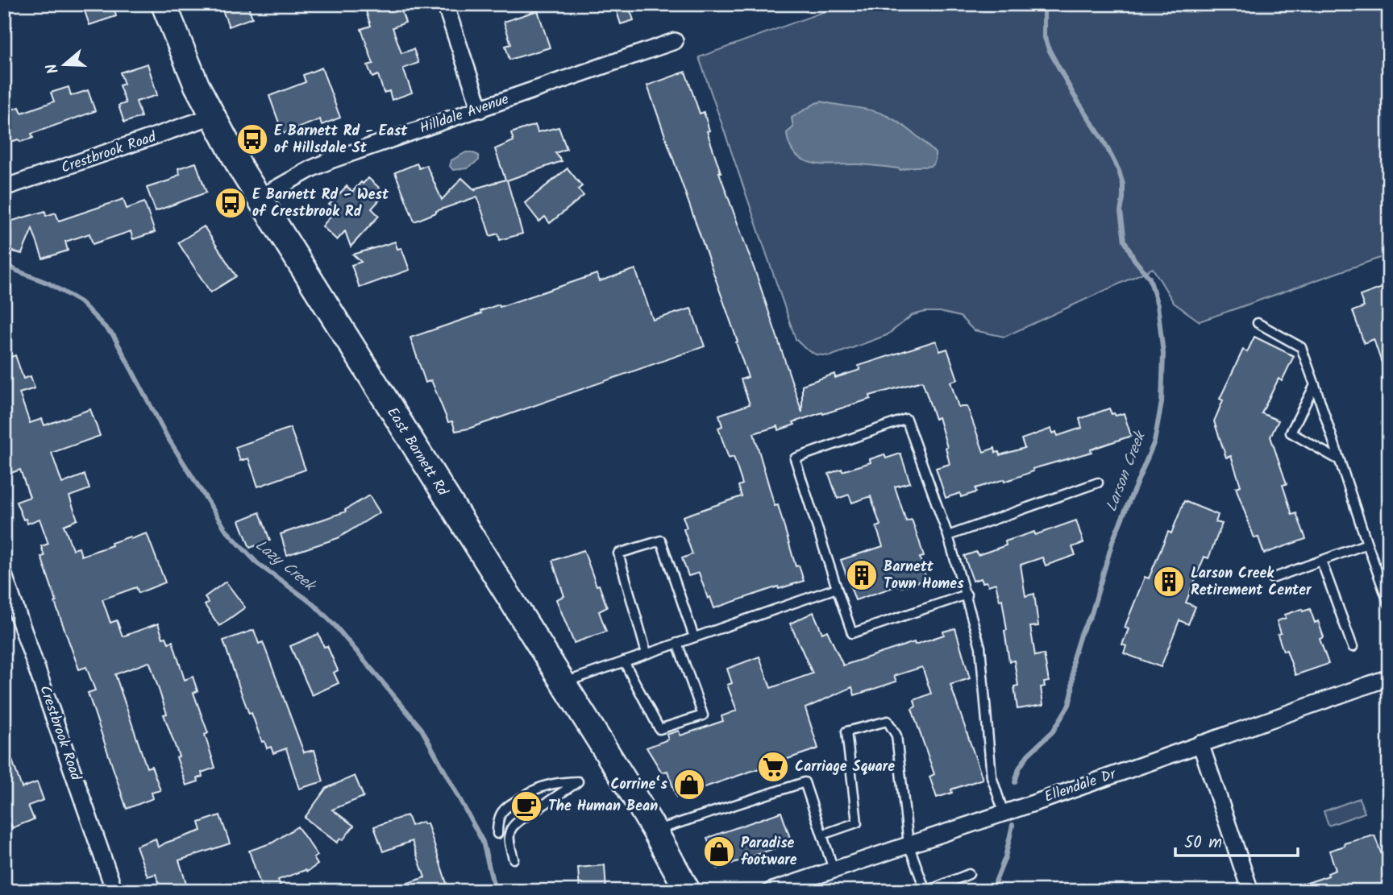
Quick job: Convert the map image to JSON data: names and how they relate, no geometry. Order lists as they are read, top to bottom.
{
  "streets": {
    "main road": ["East Barnett Rd"],
    "street": ["Hilldale Avenue", "Crestbrook Road", "Ellendale Dr"]
  },
  "crossings": [
    ["Hilldale Avenue", "East Barnett Rd"],
    ["Crestbrook Road", "East Barnett Rd"]
  ],
  "water": ["Larson Creek", "Lazy Creek"],
  "places": {
    "bus stop": ["E Barnett Rd - East of Hillsdale St", "E Barnett Rd - West of Crestbrook Rd"],
    "building": ["Barnett Town Homes", "Larson Creek Retirement Center"],
    "supermarket": ["Carriage Square"],
    "shop": ["Corrine‘s", "Paradise footware"],
    "cafe": ["The Human Bean"]
  },
  "scale_bar": "50 m",
  "north": "left"
}
